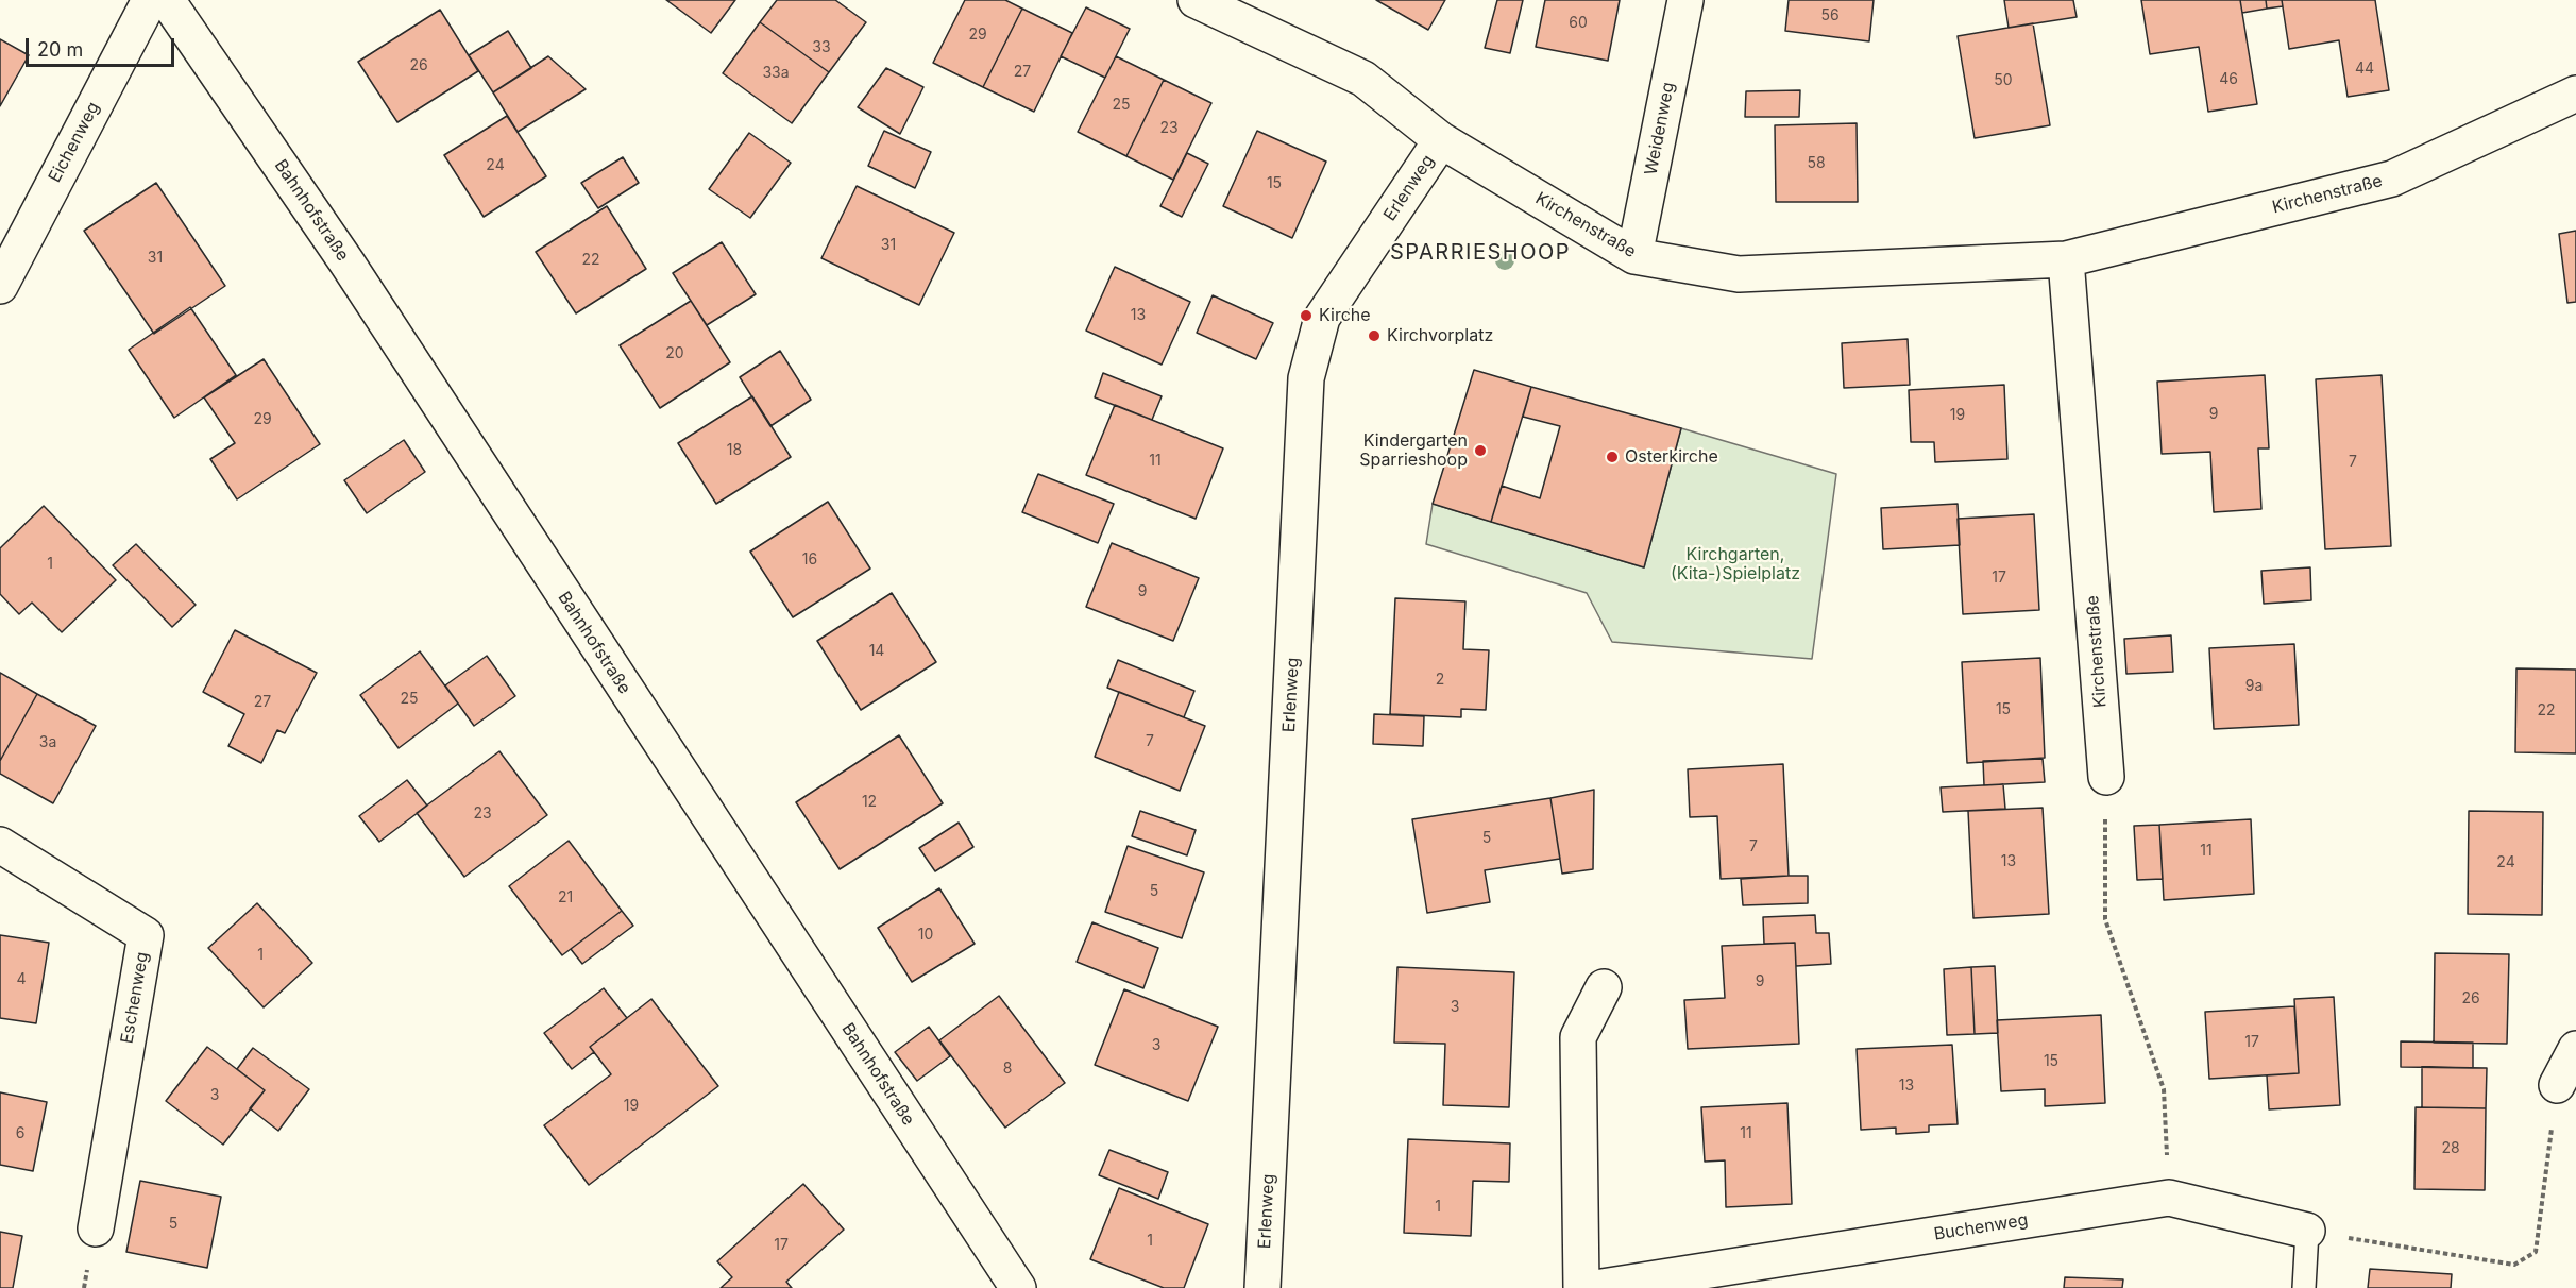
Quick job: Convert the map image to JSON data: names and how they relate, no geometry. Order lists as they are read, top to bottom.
{
  "streets": {
    "street": [
      "Weidenweg",
      "Eichenweg",
      "Erlenweg",
      "Kirchenstraße",
      "Bahnhofstraße",
      "Eschenweg",
      "Buchenweg"
    ]
  },
  "crossings": [
    ["Weidenweg", "Kirchenstraße"],
    ["Erlenweg", "Kirchenstraße"]
  ],
  "districts": ["SPARRIESHOOP"],
  "parks": ["Kirchgarten, (Kita-)Spielplatz"],
  "places": [
    "Kirche",
    "Kirchvorplatz",
    "Kindergarten Sparrieshoop",
    "Osterkirche"
  ],
  "house_numbers": [
    "56",
    "60",
    "29",
    "33",
    "26",
    "44",
    "27",
    "33a",
    "46",
    "50",
    "25",
    "23",
    "58",
    "24",
    "15",
    "31",
    "31",
    "22",
    "13",
    "20",
    "9",
    "19",
    "29",
    "18",
    "11",
    "7",
    "16",
    "1",
    "17",
    "9",
    "14",
    "2",
    "9a",
    "25",
    "27",
    "15",
    "22",
    "7",
    "3a",
    "12",
    "23",
    "5",
    "7",
    "11",
    "13",
    "24",
    "5",
    "21",
    "10",
    "1",
    "4",
    "9",
    "26",
    "3",
    "17",
    "3",
    "15",
    "8",
    "13",
    "3",
    "19",
    "6",
    "11",
    "28",
    "1",
    "5",
    "1",
    "17"
  ],
  "scale_bar": "20 m"
}
